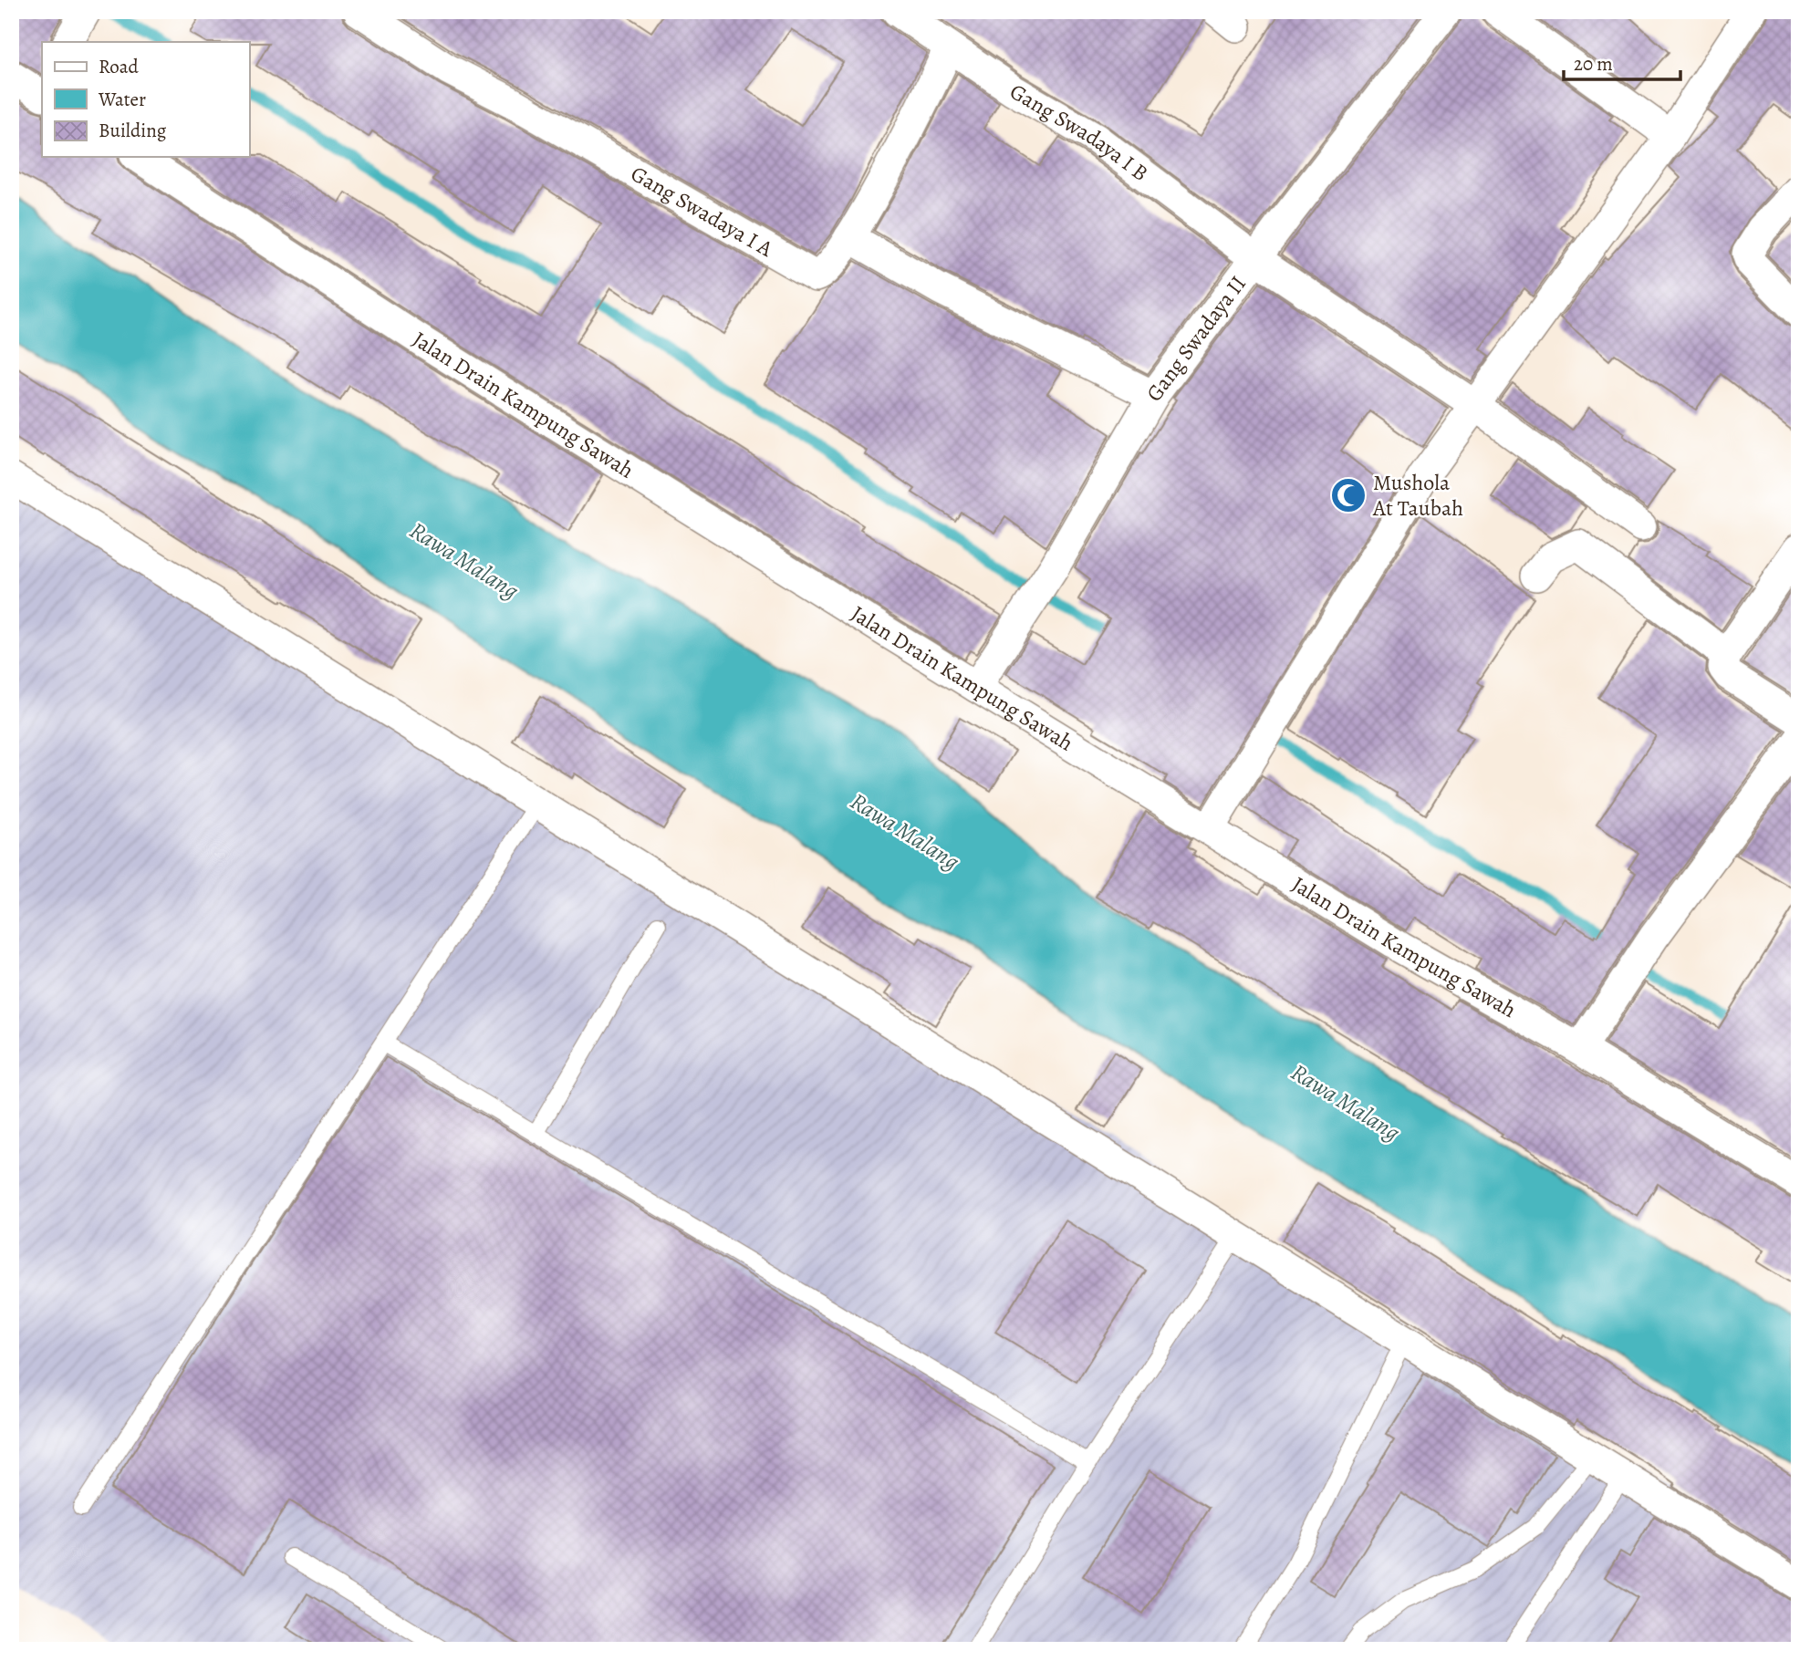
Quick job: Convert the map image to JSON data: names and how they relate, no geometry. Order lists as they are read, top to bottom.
{
  "streets": {
    "street": [
      "Gang Swadaya I B",
      "Gang Swadaya I A",
      "Gang Swadaya II",
      "Jalan Drain Kampung Sawah"
    ]
  },
  "crossings": [
    ["Gang Swadaya I B", "Gang Swadaya I A"],
    ["Gang Swadaya I B", "Gang Swadaya II"],
    ["Gang Swadaya II", "Jalan Drain Kampung Sawah"]
  ],
  "water": ["Rawa Malang"],
  "places": {
    "mosque": ["Mushola At Taubah"]
  },
  "legend": ["Road", "Water", "Building"],
  "scale_bar": "20 m"
}
